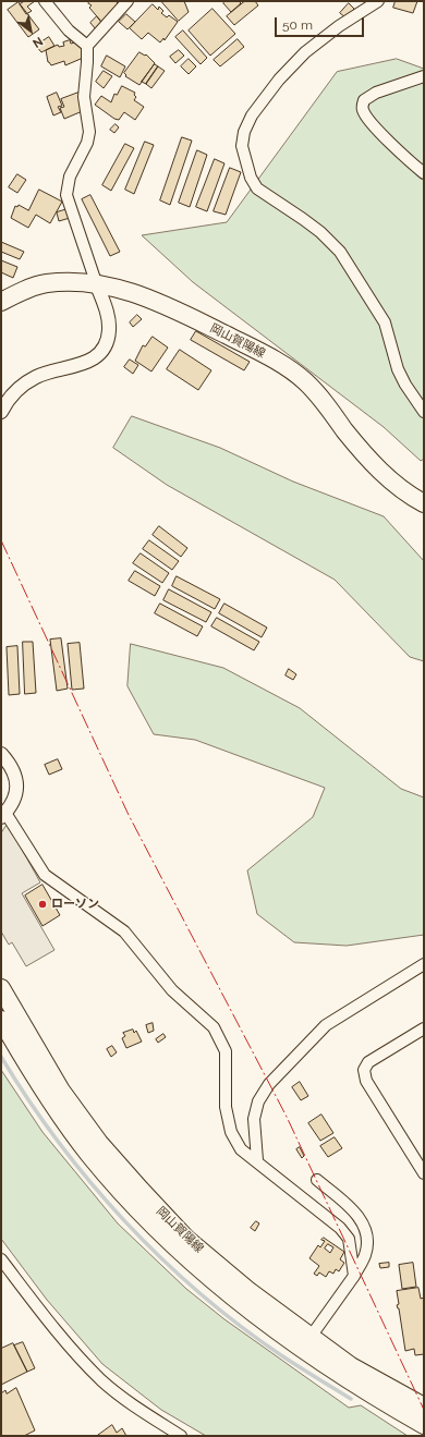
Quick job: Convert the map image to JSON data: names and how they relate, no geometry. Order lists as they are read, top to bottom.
{
  "streets": {
    "main road": ["岡山賀陽線"]
  },
  "places": ["ローソン"],
  "scale_bar": "50 m",
  "north": "bottom right"
}
